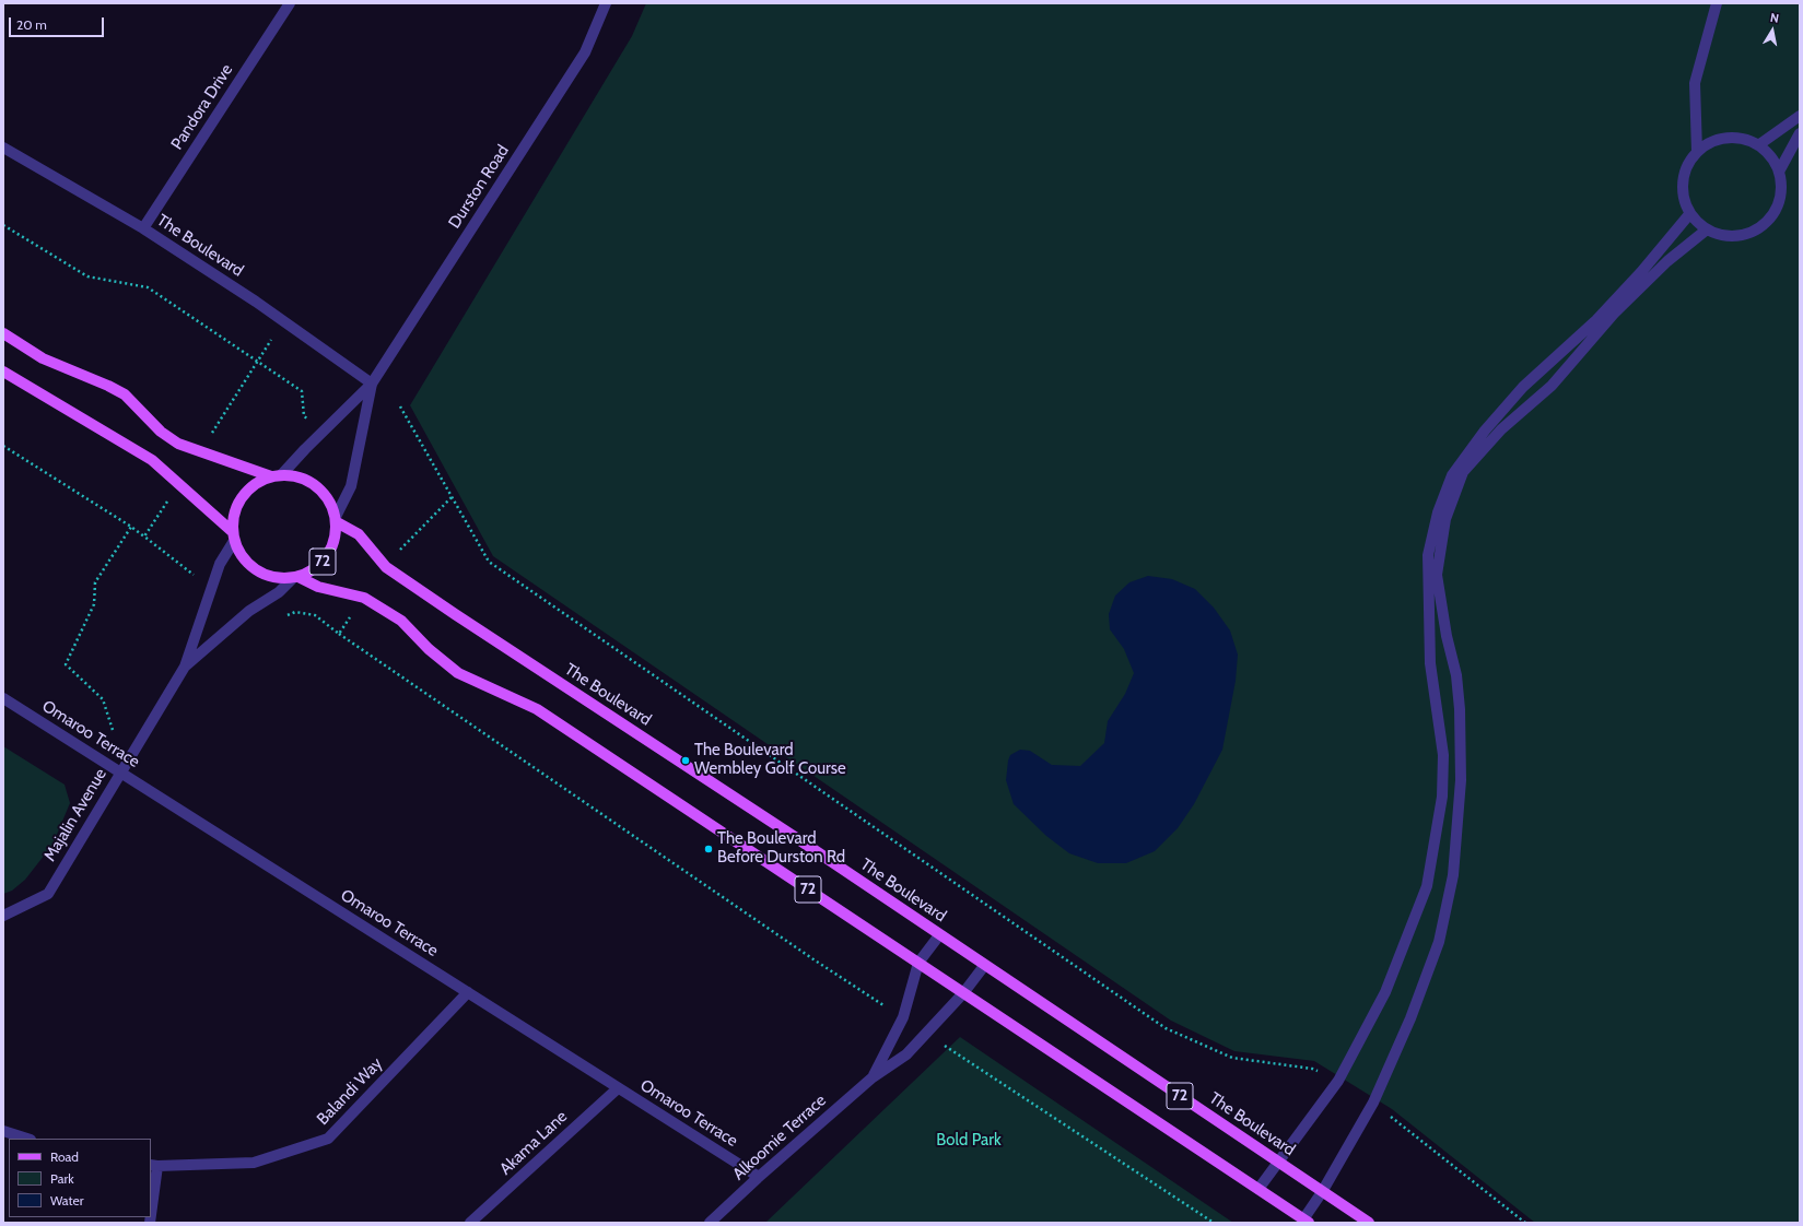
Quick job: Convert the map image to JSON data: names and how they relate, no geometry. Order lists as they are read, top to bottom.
{
  "streets": {
    "main road": ["The Boulevard", "72"],
    "street": [
      "Pandora Drive",
      "Durston Road",
      "Omaroo Terrace",
      "Majalin Avenue",
      "Balandi Way",
      "Alkoomie Terrace",
      "Akama Lane"
    ]
  },
  "crossings": [
    ["Pandora Drive", "The Boulevard"],
    ["Durston Road", "The Boulevard"],
    ["Durston Road", "72"],
    ["Durston Road", "Majalin Avenue"],
    ["The Boulevard", "72"],
    ["The Boulevard", "Majalin Avenue"],
    ["The Boulevard", "Alkoomie Terrace"],
    ["72", "Majalin Avenue"],
    ["72", "Alkoomie Terrace"],
    ["Omaroo Terrace", "Majalin Avenue"],
    ["Omaroo Terrace", "Balandi Way"],
    ["Omaroo Terrace", "Alkoomie Terrace"],
    ["Omaroo Terrace", "Akama Lane"]
  ],
  "parks": ["Bold Park"],
  "places": ["The Boulevard Wembley Golf Course", "The Boulevard Before Durston Rd"],
  "legend": ["Road", "Park", "Water"],
  "scale_bar": "20 m",
  "north": "top"
}
